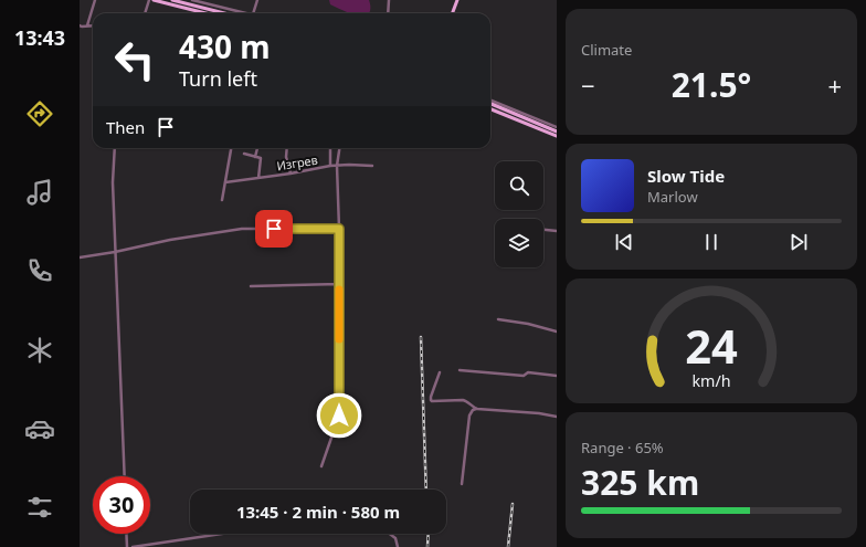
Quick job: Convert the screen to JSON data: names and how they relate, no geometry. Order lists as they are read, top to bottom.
{
  "streets": {
    "street": ["Изгрев"]
  },
  "page": {
    "tabs": "13:43",
    "tile": [
      "Climate",
      ["Range · 65%", "325 km"]
    ],
    "turn": ["430 m", "Turn left"],
    "heat": ["−", "21.5°", "+"],
    "then": "Then",
    "song": ["Slow Tide", "Marlow"],
    "limit": "30",
    "trip": "13:45 · 2 min · 580 m",
    "gauge": ["24", "km/h"]
  }
}
